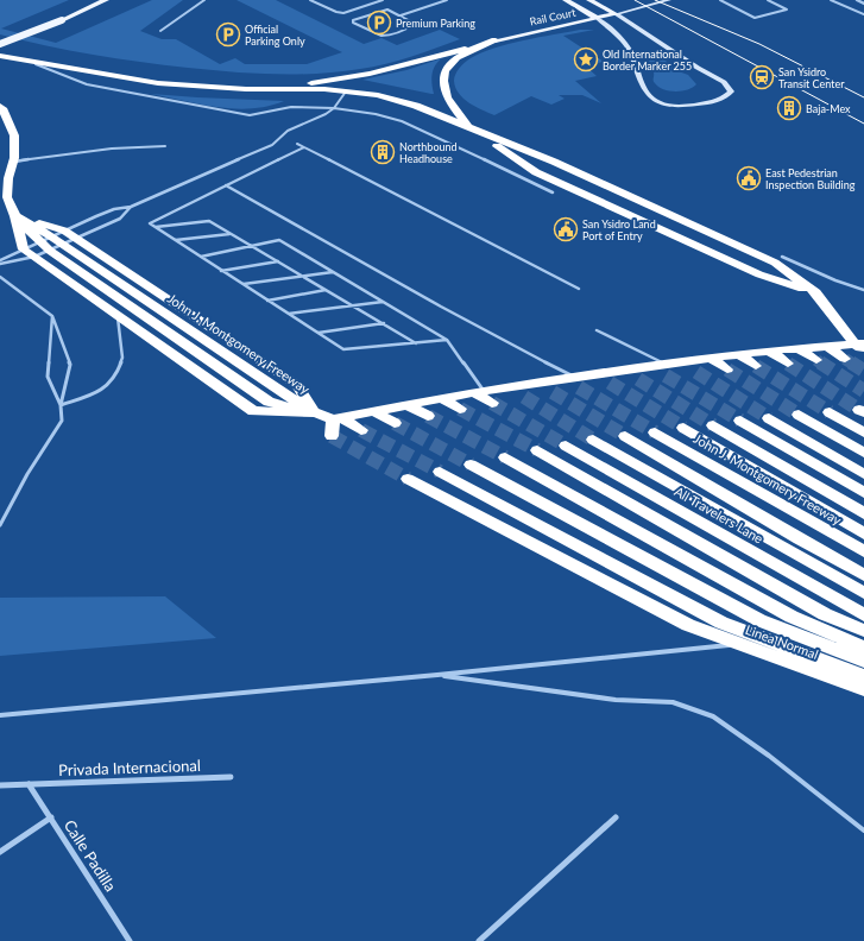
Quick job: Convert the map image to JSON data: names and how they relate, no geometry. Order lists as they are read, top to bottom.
{
  "streets": {
    "highway": ["John J. Montgomery Freeway", "All Travelers Lane", "Linea Normal"],
    "main road": ["Rail Court"],
    "street": ["Privada Internacional", "Calle Padilla"]
  },
  "crossings": [
    ["Privada Internacional", "Calle Padilla"]
  ],
  "places": {
    "parking": ["Premium Parking", "Official Parking Only"],
    "place": ["Old International Border Marker 255"],
    "station": ["San Ysidro Transit Center"],
    "building": ["Baja-Mex", "Northbound Headhouse"],
    "public building": ["East Pedestrian Inspection Building", "San Ysidro Land Port of Entry"]
  }
}
